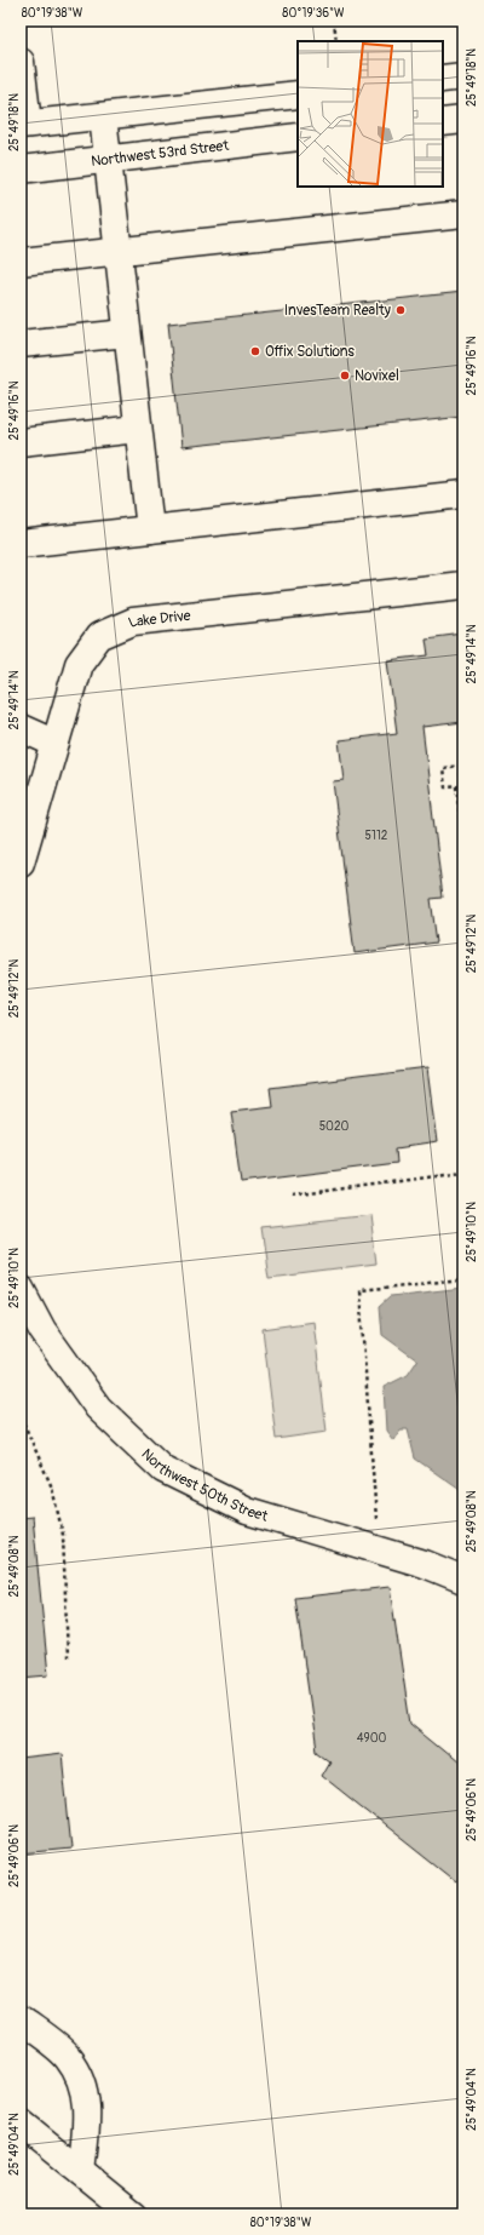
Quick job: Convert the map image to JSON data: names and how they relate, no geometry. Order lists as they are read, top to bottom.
{
  "streets": {
    "street": ["Northwest 53rd Street", "Lake Drive", "Northwest 50th Street"]
  },
  "places": ["InvesTeam Realty", "Offix Solutions", "Novixel"],
  "house_numbers": ["5112", "5020", "4900"],
  "coordinates": [
    "80°19'38\"W",
    "80°19'36\"W",
    "25°49'18\"N",
    "25°49'16\"N",
    "25°49'14\"N",
    "25°49'12\"N",
    "25°49'10\"N",
    "25°49'08\"N",
    "25°49'06\"N",
    "25°49'04\"N"
  ]
}
